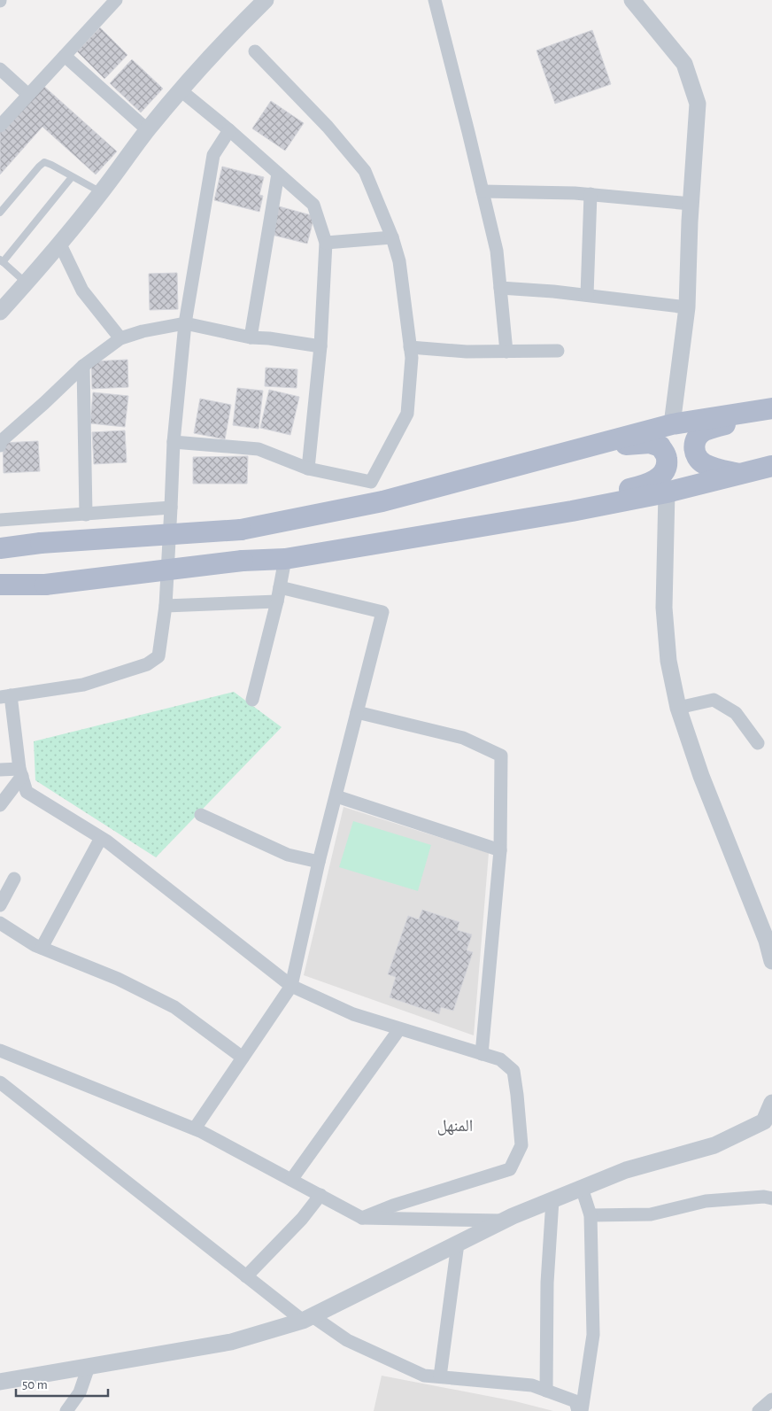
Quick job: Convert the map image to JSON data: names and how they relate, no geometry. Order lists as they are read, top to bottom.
{
  "districts": ["المنهل"],
  "scale_bar": "50 m"
}
